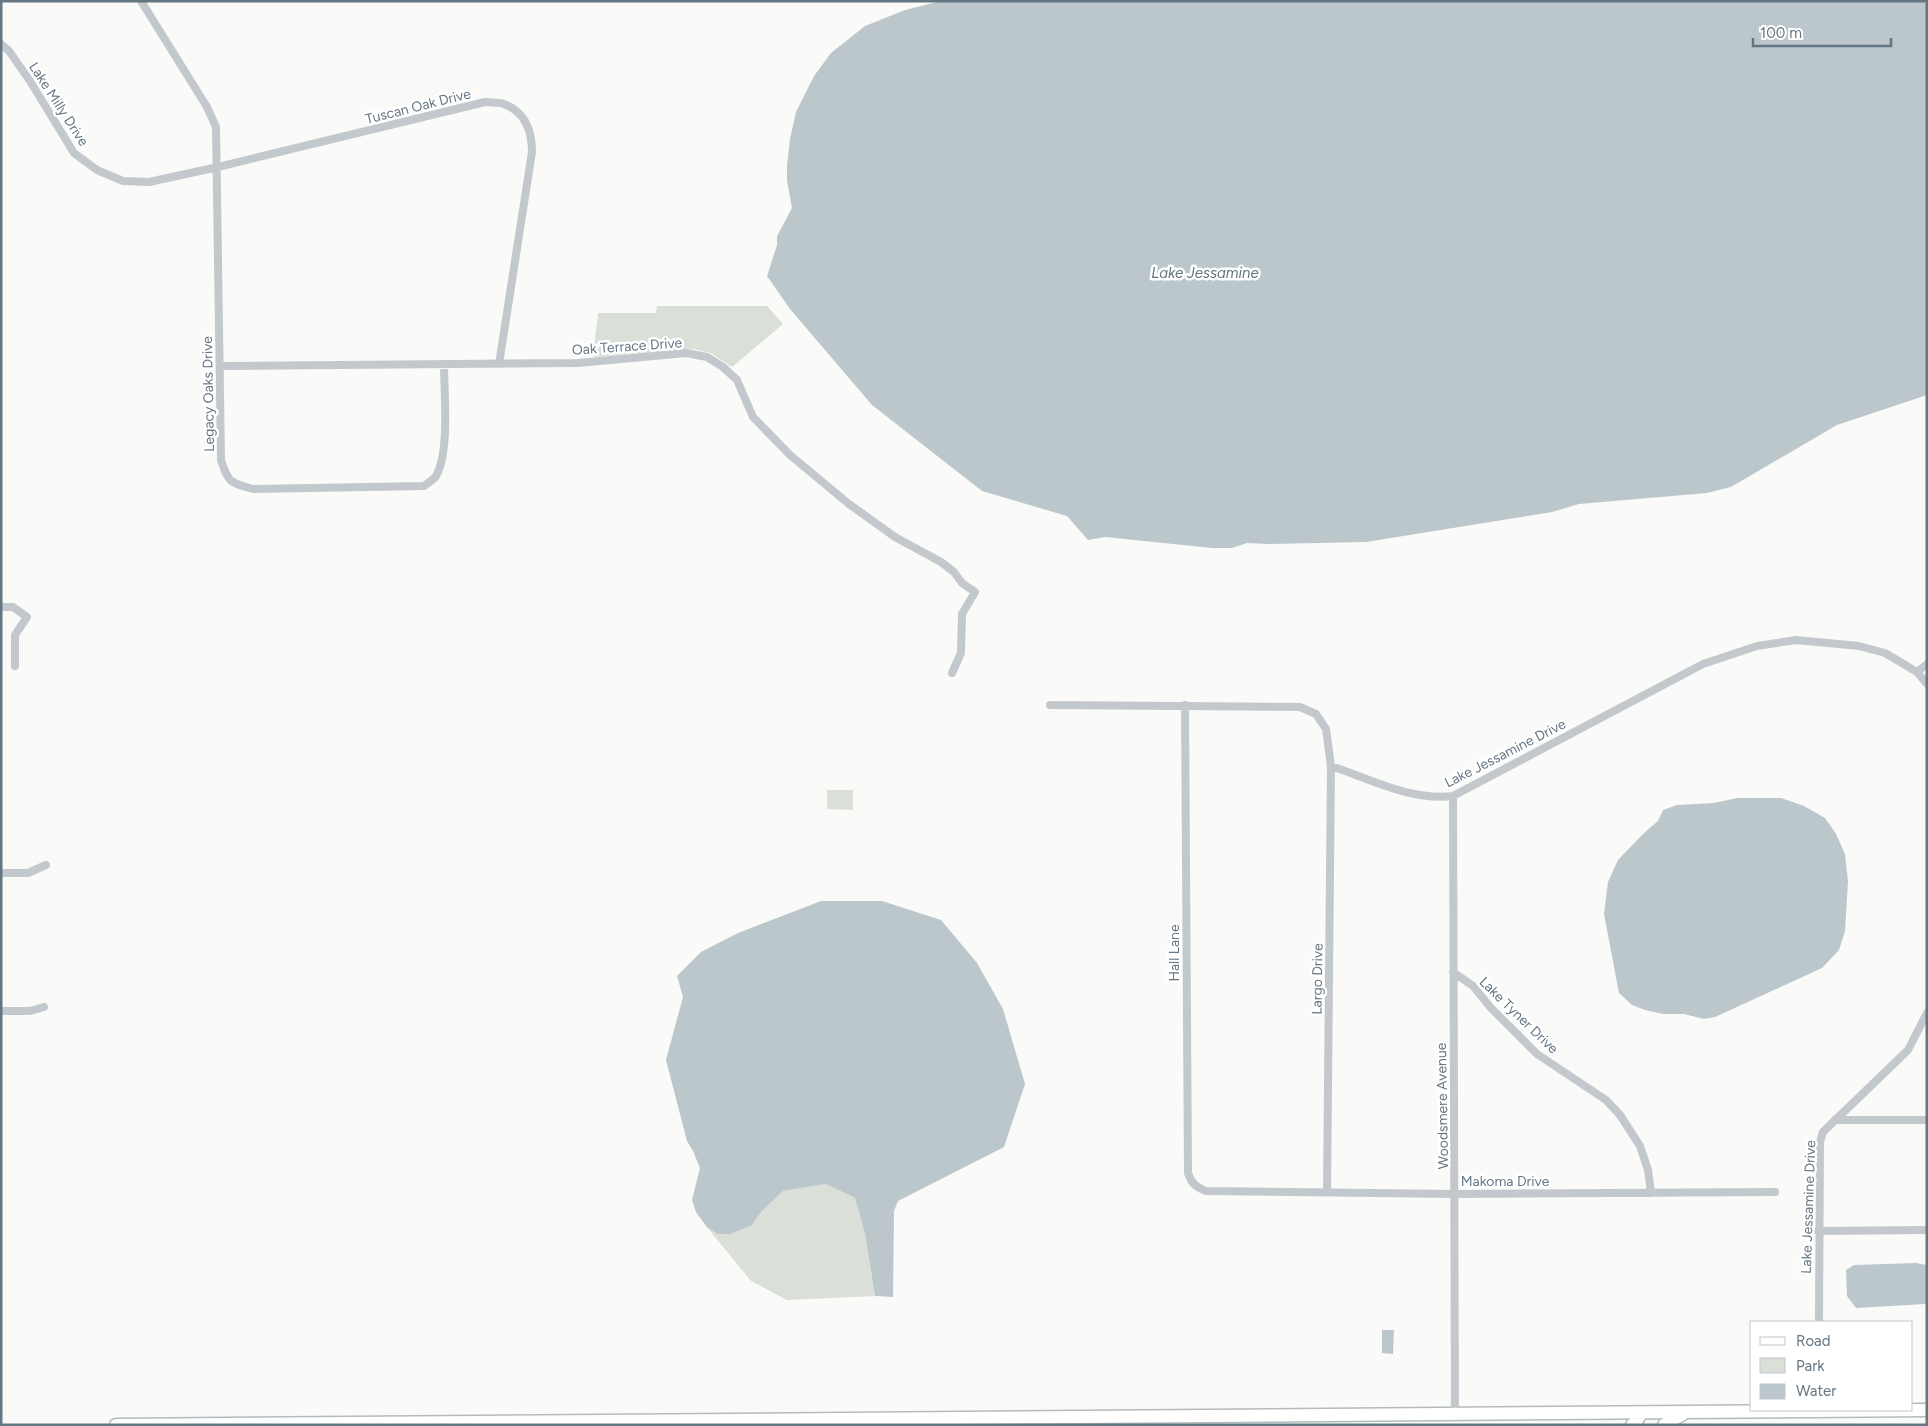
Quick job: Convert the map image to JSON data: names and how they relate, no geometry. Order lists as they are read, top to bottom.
{
  "streets": {
    "street": [
      "Lake Milly Drive",
      "Tuscan Oak Drive",
      "Oak Terrace Drive",
      "Legacy Oaks Drive",
      "Lake Jessamine Drive",
      "Hall Lane",
      "Largo Drive",
      "Lake Tyner Drive",
      "Woodsmere Avenue",
      "Makoma Drive"
    ]
  },
  "crossings": [
    ["Lake Milly Drive", "Tuscan Oak Drive"],
    ["Lake Milly Drive", "Legacy Oaks Drive"],
    ["Tuscan Oak Drive", "Oak Terrace Drive"],
    ["Tuscan Oak Drive", "Legacy Oaks Drive"],
    ["Oak Terrace Drive", "Legacy Oaks Drive"],
    ["Lake Jessamine Drive", "Largo Drive"],
    ["Lake Jessamine Drive", "Woodsmere Avenue"],
    ["Hall Lane", "Makoma Drive"],
    ["Largo Drive", "Makoma Drive"],
    ["Lake Tyner Drive", "Woodsmere Avenue"],
    ["Lake Tyner Drive", "Makoma Drive"],
    ["Woodsmere Avenue", "Makoma Drive"]
  ],
  "water": ["Lake Jessamine"],
  "legend": ["Road", "Park", "Water"],
  "scale_bar": "100 m"
}
